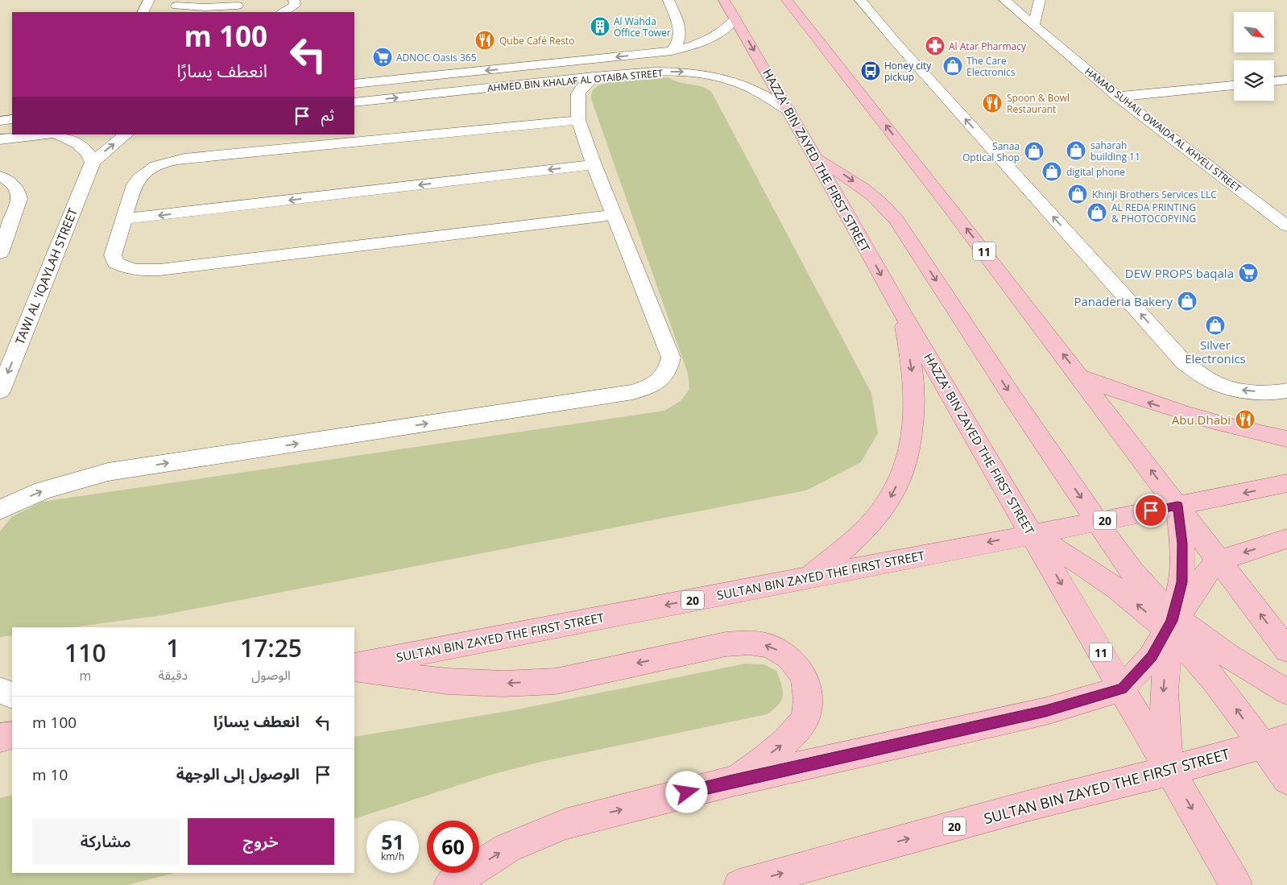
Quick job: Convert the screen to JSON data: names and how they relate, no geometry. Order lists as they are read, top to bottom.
{
  "streets": {
    "main road": [
      "HAZZA' BIN ZAYED THE FIRST STREET",
      "11",
      "20",
      "SULTAN BIN ZAYED THE FIRST STREET"
    ],
    "street": ["AHMED BIN KHALAF AL OTAIBA STREET", "HAMAD SUHAIL OWAIDA AL KHYELI STREET", "TAWI AL 'IQAYLAH STREET"]
  },
  "crossings": [
    ["AHMED BIN KHALAF AL OTAIBA STREET", "HAZZA' BIN ZAYED THE FIRST STREET"],
    ["HAZZA' BIN ZAYED THE FIRST STREET", "SULTAN BIN ZAYED THE FIRST STREET"],
    ["11", "SULTAN BIN ZAYED THE FIRST STREET"]
  ],
  "places": {
    "building": ["Al Wahda Office Tower"],
    "restaurant": ["Qube Café Resto", "Spoon & Bowl Restaurant", "Abu Dhabi"],
    "pharmacy": ["Al Atar Pharmacy"],
    "supermarket": ["ADNOC Oasis 365", "DEW PROPS baqala"],
    "shop": [
      "The Care Electronics",
      "saharah building 11",
      "Sanaa Optical Shop",
      "digital phone",
      "Khinji Brothers Services LLC",
      "AL REDA PRINTING & PHOTOCOPYING",
      "Panaderia Bakery",
      "Silver Electronics"
    ],
    "bus stop": ["Honey city pickup"]
  },
  "north": "bottom right",
  "page": {
    "turn": ["100 m", "انعطف يسارًا"],
    "then": "ثم",
    "eta": [
      "17:25",
      "الوصول",
      "1",
      "دقيقة",
      "110",
      "m"
    ],
    "list": [
      {
        "name": "انعطف يسارًا",
        "value": "100 m"
      },
      {
        "name": "الوصول إلى الوجهة",
        "value": "10 m"
      }
    ],
    "buttons": ["خروج", "مشاركة"],
    "speed": "51 km/h",
    "limit": "60"
  }
}
